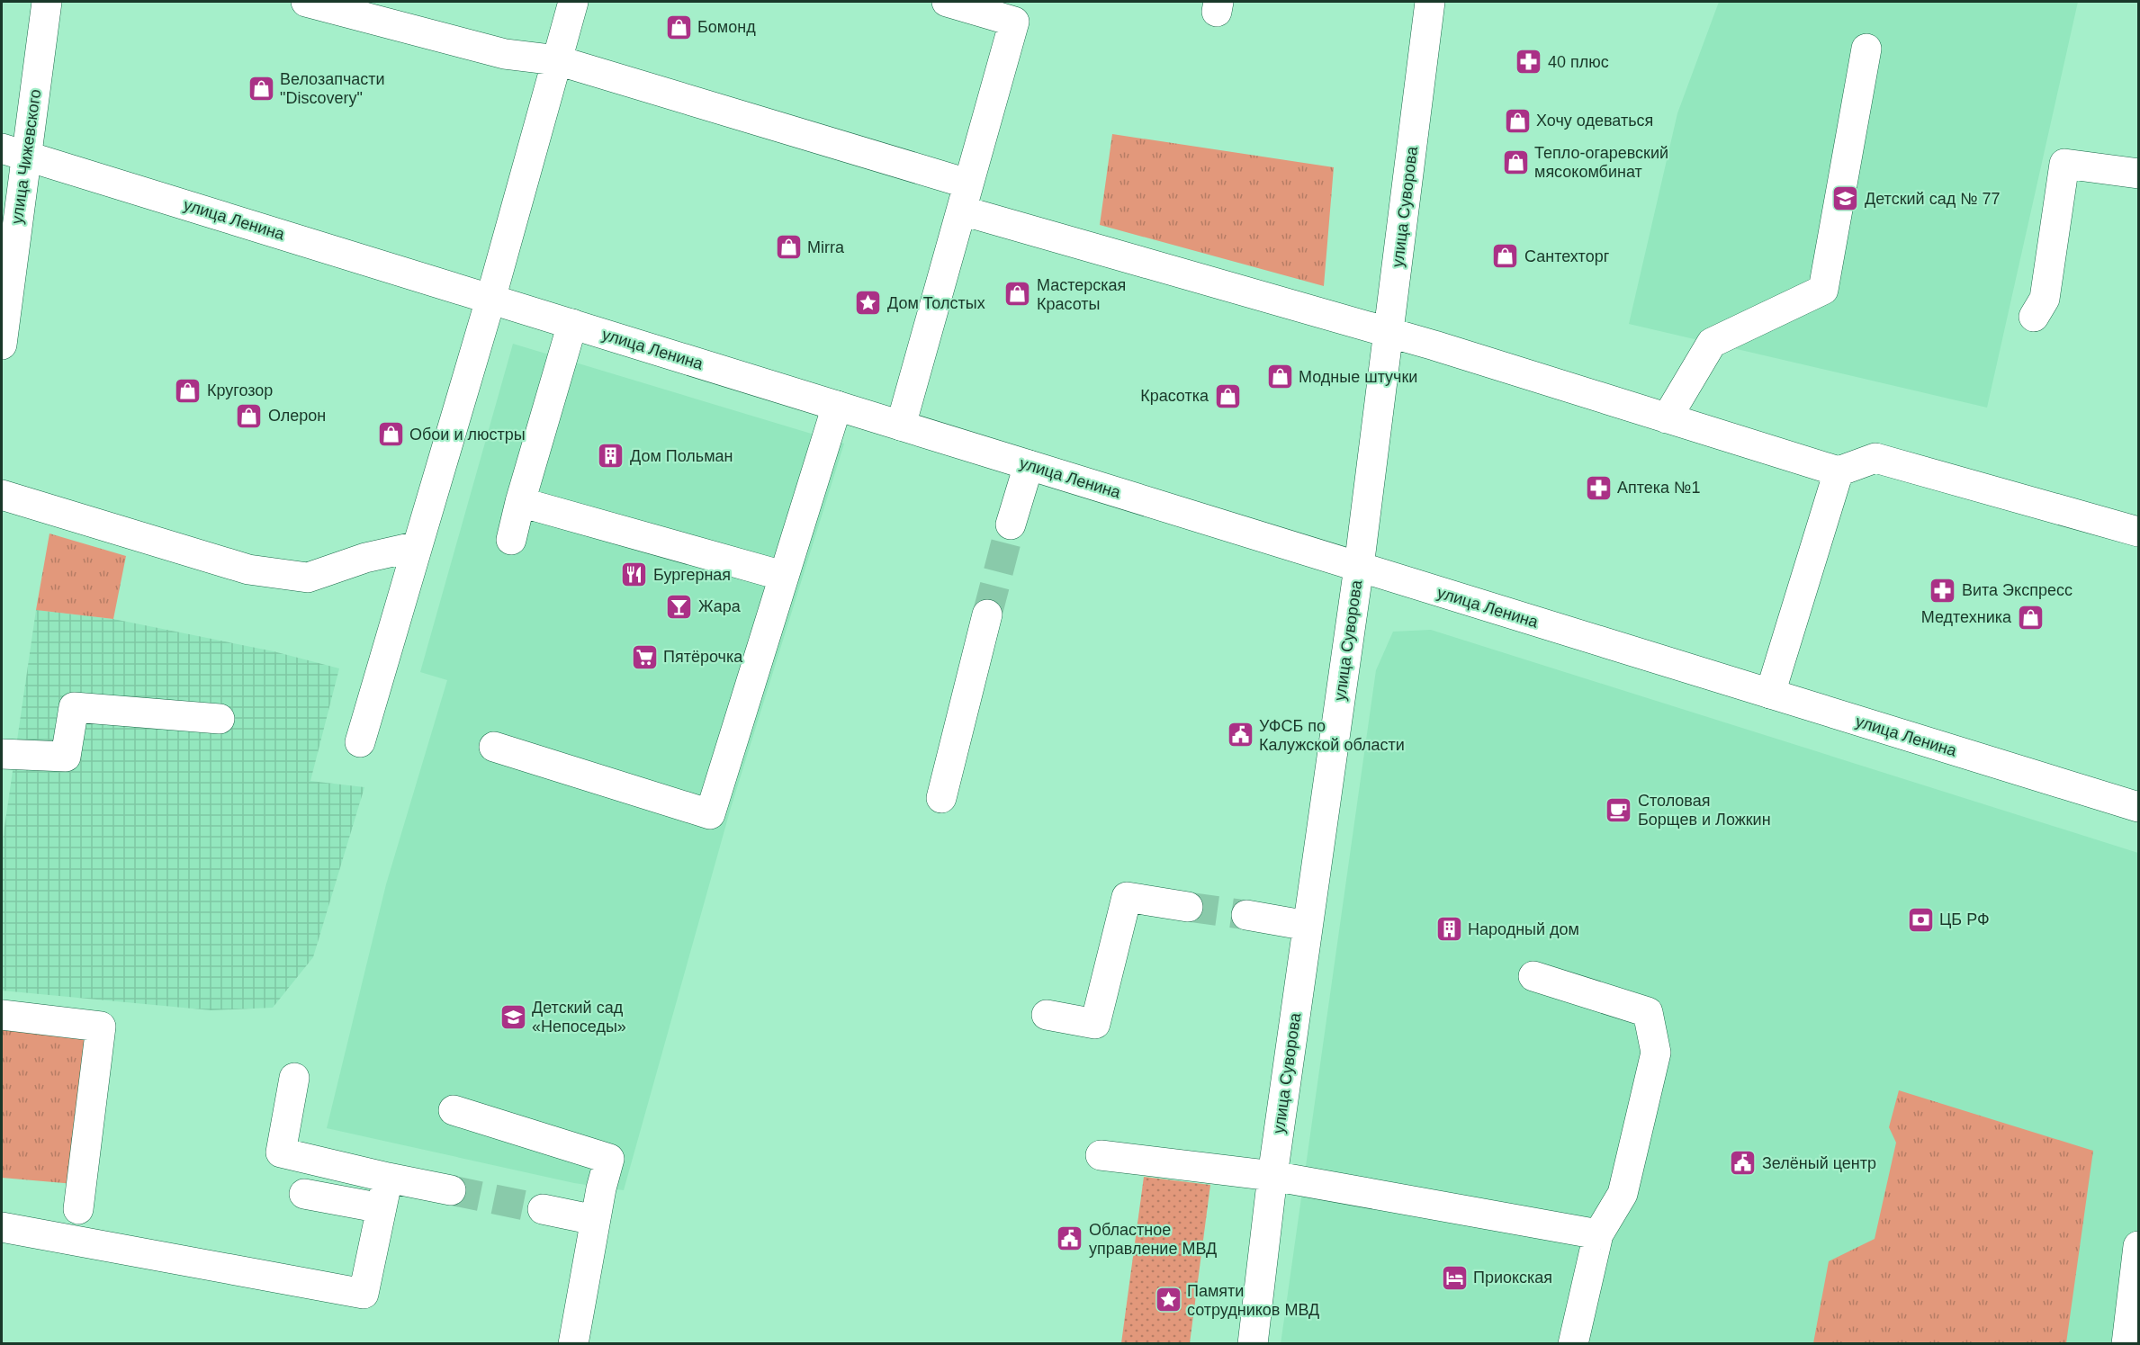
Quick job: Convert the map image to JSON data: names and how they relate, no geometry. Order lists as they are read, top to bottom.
{
  "streets": {
    "main road": ["улица Чижевского", "улица Суворова", "улица Ленина"]
  },
  "crossings": [
    ["улица Чижевского", "улица Ленина"],
    ["улица Суворова", "улица Ленина"]
  ],
  "places": {
    "shop": [
      "Бомонд",
      "Велозапчасти \"Discovery\"",
      "Хочу одеваться",
      "Тепло-огаревский мясокомбинат",
      "Mirra",
      "Сантехторг",
      "Мастерская Красоты",
      "Модные штучки",
      "Кругозор",
      "Красотка",
      "Олерон",
      "Обои и люстры",
      "Медтехника"
    ],
    "pharmacy": ["40 плюс", "Аптека №1", "Вита Экспресс"],
    "school or university": ["Детский сад № 77", "Детский сад «Непоседы»"],
    "place": ["Дом Толстых", "Памяти сотрудников МВД"],
    "building": ["Дом Польман", "Народный дом"],
    "restaurant": ["Бургерная"],
    "bar": ["Жара"],
    "supermarket": ["Пятёрочка"],
    "public building": ["УФСБ по Калужской области", "Зелёный центр", "Областное управление МВД"],
    "cafe": ["Столовая Борщев и Ложкин"],
    "bank": ["ЦБ РФ"],
    "hotel": ["Приокская"]
  }
}
